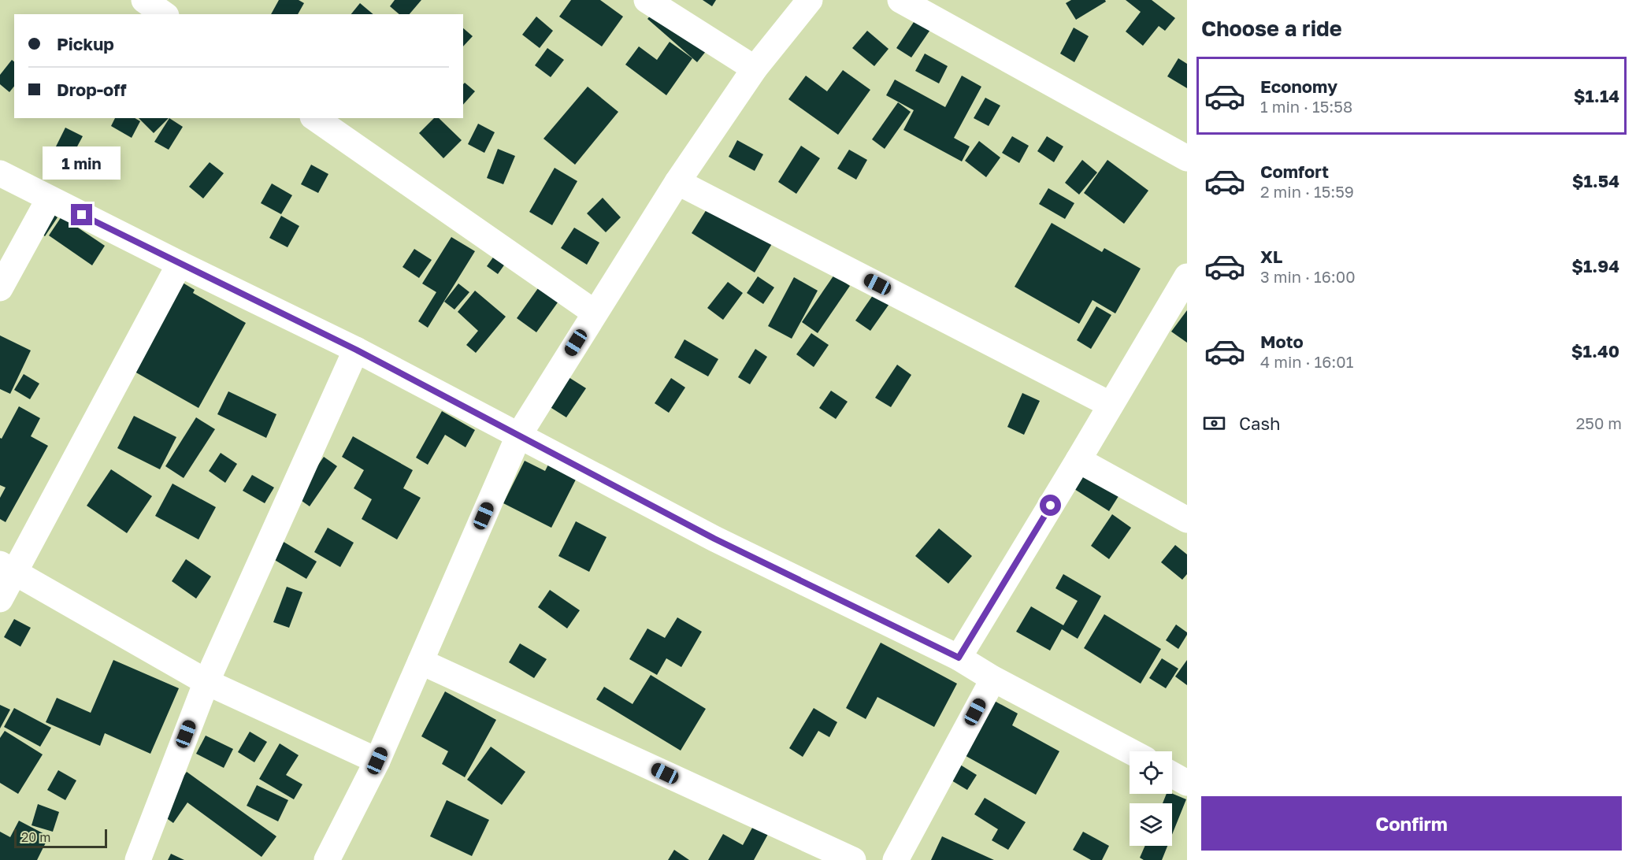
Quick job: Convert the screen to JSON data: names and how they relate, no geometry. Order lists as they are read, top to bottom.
{
  "scale_bar": "20 m",
  "page": {
    "heading": "Choose a ride",
    "banner": ["Pickup", "Drop-off"],
    "list": [
      {
        "name": "Economy",
        "note": "1 min · 15:58",
        "value": "$1.14"
      },
      {
        "name": "Comfort",
        "note": "2 min · 15:59",
        "value": "$1.54"
      },
      {
        "name": "XL",
        "note": "3 min · 16:00",
        "value": "$1.94"
      },
      {
        "name": "Moto",
        "note": "4 min · 16:01",
        "value": "$1.40"
      }
    ],
    "bubble": "1 min",
    "pay": ["Cash", "250 m"],
    "buttons": "Confirm",
    "scale": "20 m"
  }
}
